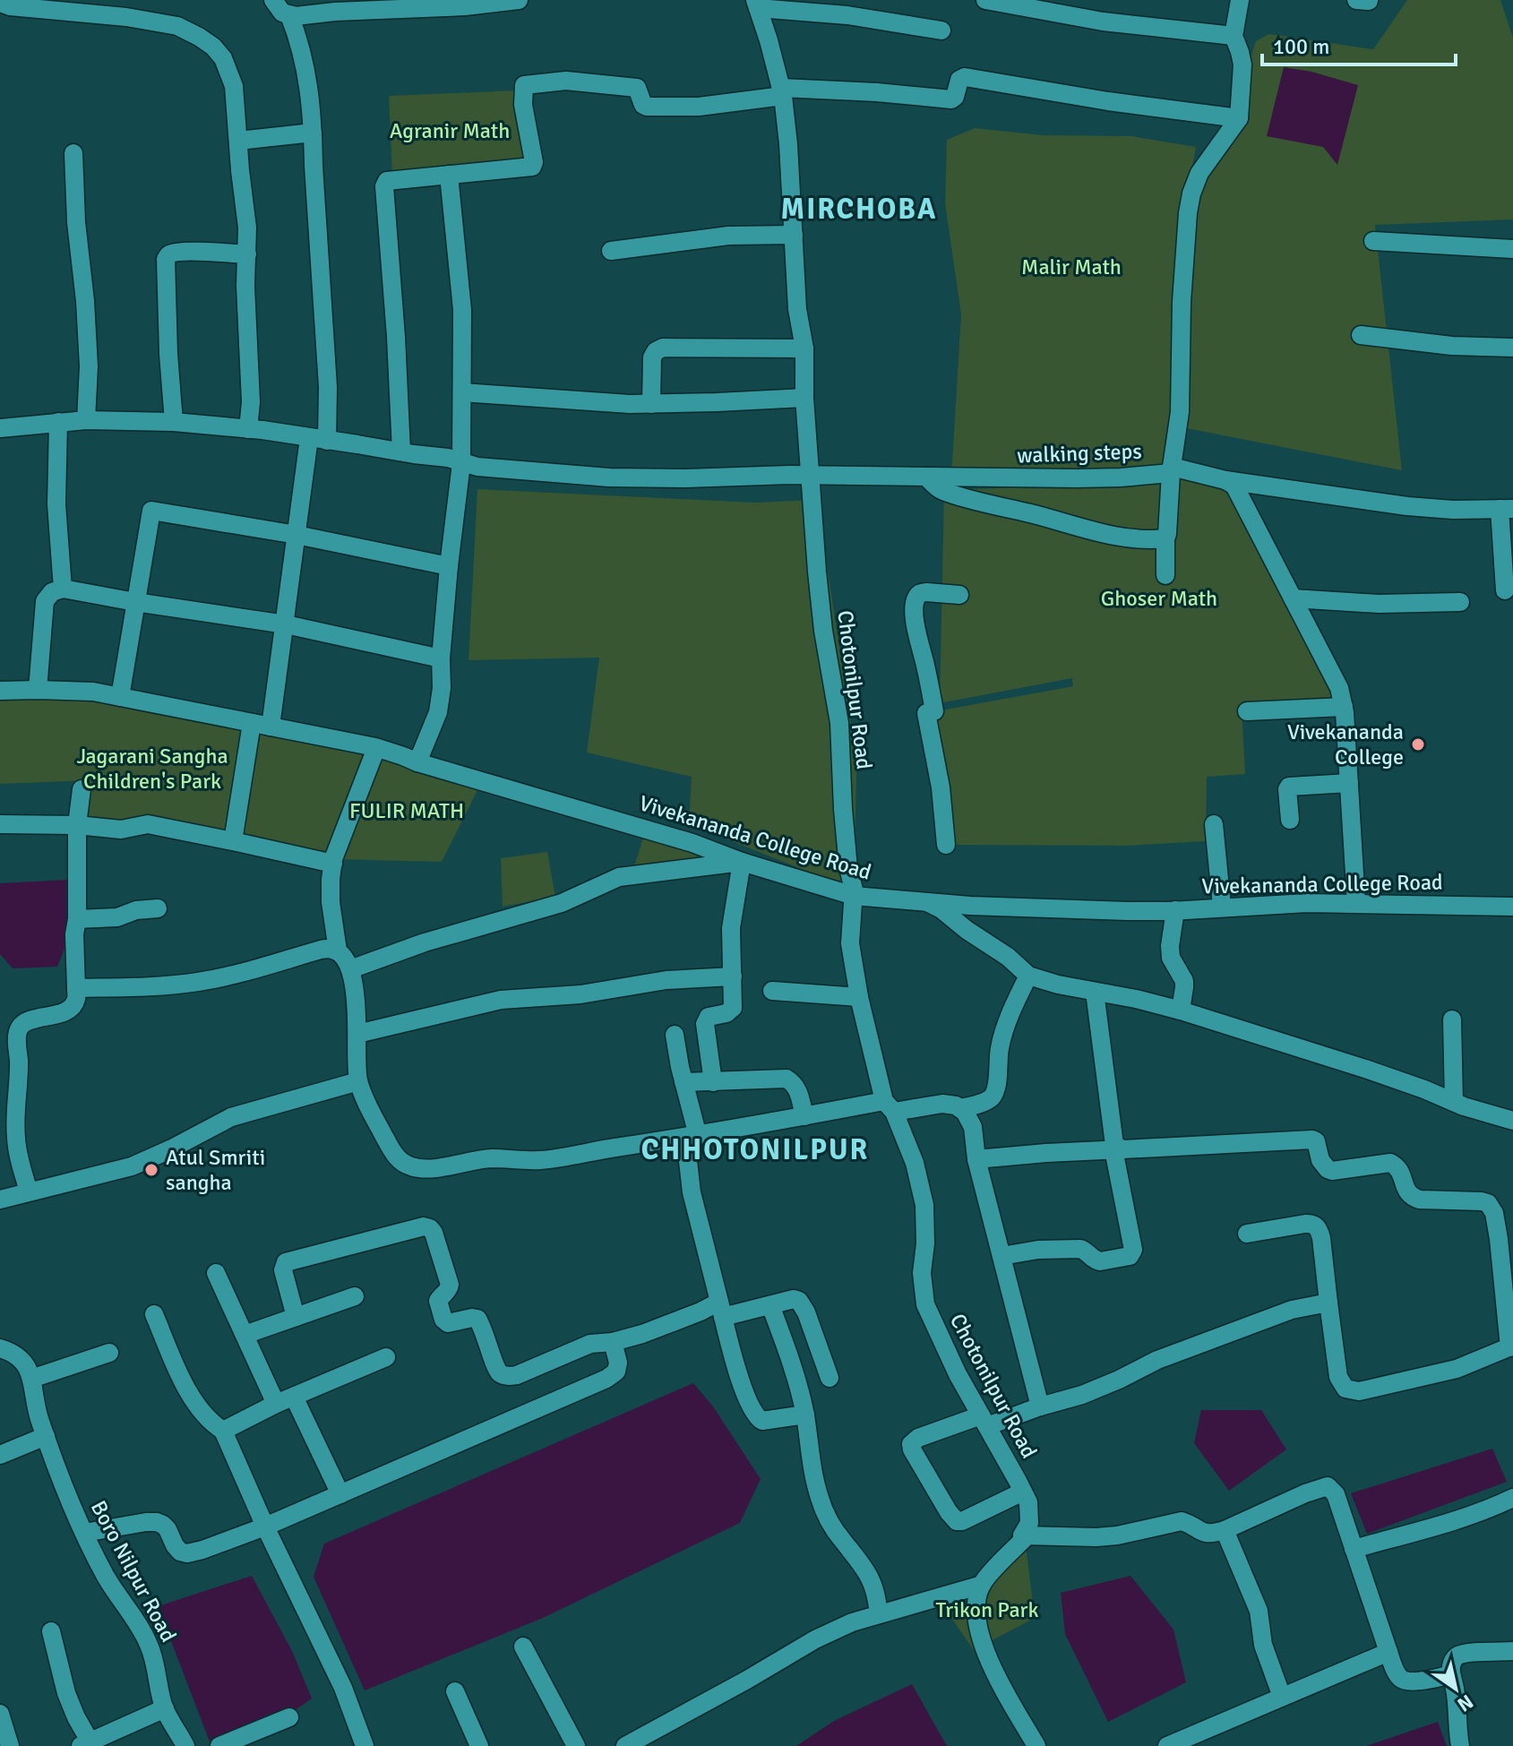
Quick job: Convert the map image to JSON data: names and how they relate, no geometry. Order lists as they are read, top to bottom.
{
  "streets": {
    "street": [
      "walking steps",
      "Chotonilpur Road",
      "Vivekananda College Road",
      "Boro Nilpur Road"
    ]
  },
  "crossings": [
    ["walking steps", "Chotonilpur Road"],
    ["Chotonilpur Road", "Vivekananda College Road"]
  ],
  "districts": ["MIRCHOBA", "CHHOTONILPUR"],
  "parks": [
    "Agranir Math",
    "Malir Math",
    "Ghoser Math",
    "Jagarani Sangha Children's Park",
    "FULIR MATH",
    "Trikon Park"
  ],
  "places": ["Vivekananda College", "Atul Smriti sangha"],
  "scale_bar": "100 m",
  "north": "bottom right"
}
